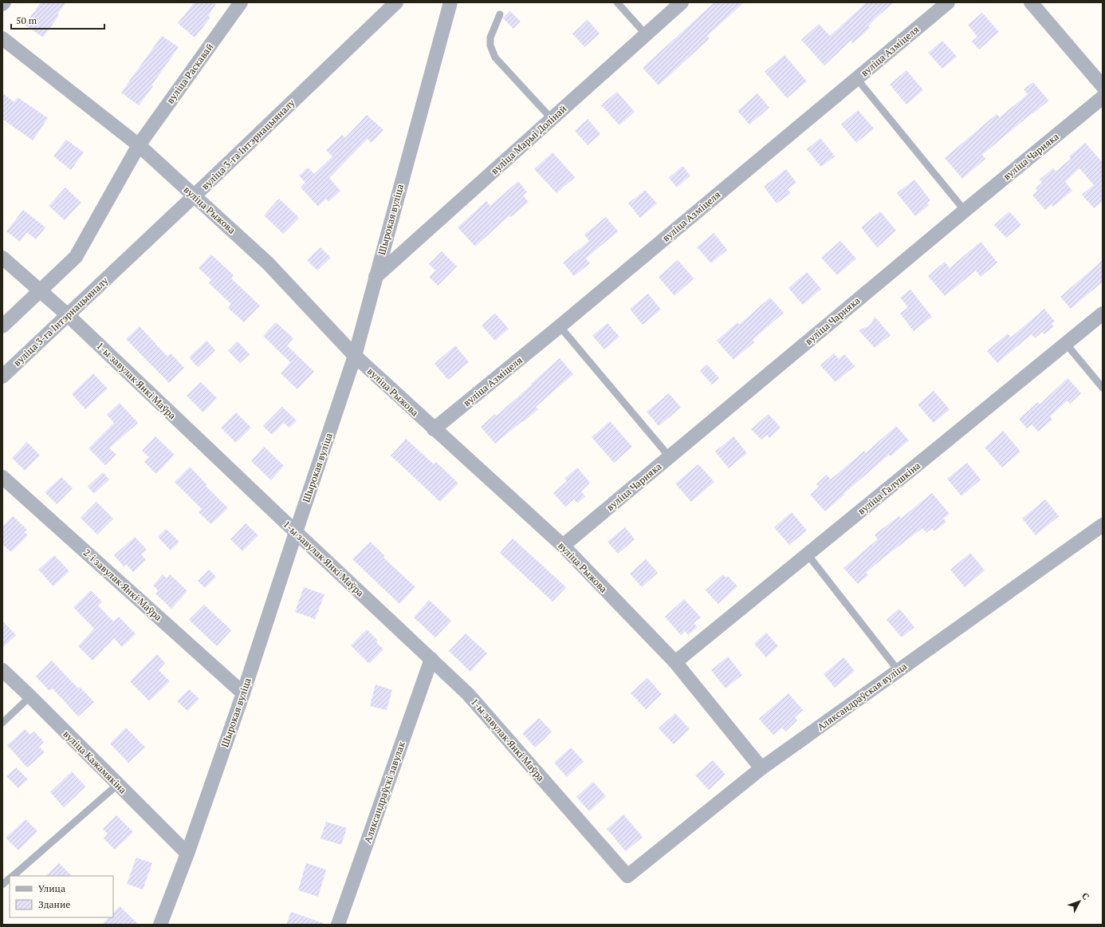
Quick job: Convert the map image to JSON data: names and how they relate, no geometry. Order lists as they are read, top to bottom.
{
  "streets": {
    "street": [
      "вуліца Азміцеля",
      "вуліца Раскавай",
      "вуліца Марыі Долінай",
      "вуліца 3-га Інтэрнацыяналу",
      "вуліца Чарняка",
      "вуліца Рыжова",
      "Шырокая вуліца",
      "1-ы завулак Янкі Маўра",
      "вуліца Галушкіна",
      "2-і завулак Янкі Маўра",
      "Аляксандраўская вуліца",
      "вуліца Кажамякіна",
      "Аляксандраўскі завулак"
    ]
  },
  "crossings": [
    ["вуліца Азміцеля", "вуліца Рыжова"],
    ["вуліца Раскавай", "вуліца Рыжова"],
    ["вуліца Раскавай", "1-ы завулак Янкі Маўра"],
    ["вуліца Марыі Долінай", "Шырокая вуліца"],
    ["вуліца 3-га Інтэрнацыяналу", "вуліца Рыжова"],
    ["вуліца 3-га Інтэрнацыяналу", "1-ы завулак Янкі Маўра"],
    ["вуліца Чарняка", "вуліца Рыжова"],
    ["вуліца Рыжова", "Шырокая вуліца"],
    ["вуліца Рыжова", "вуліца Галушкіна"],
    ["вуліца Рыжова", "Аляксандраўская вуліца"],
    ["Шырокая вуліца", "1-ы завулак Янкі Маўра"],
    ["Шырокая вуліца", "2-і завулак Янкі Маўра"],
    ["Шырокая вуліца", "вуліца Кажамякіна"],
    ["1-ы завулак Янкі Маўра", "Аляксандраўская вуліца"],
    ["1-ы завулак Янкі Маўра", "Аляксандраўскі завулак"]
  ],
  "legend": ["Улица", "Здание"],
  "scale_bar": "50 m",
  "north": "top right"
}
